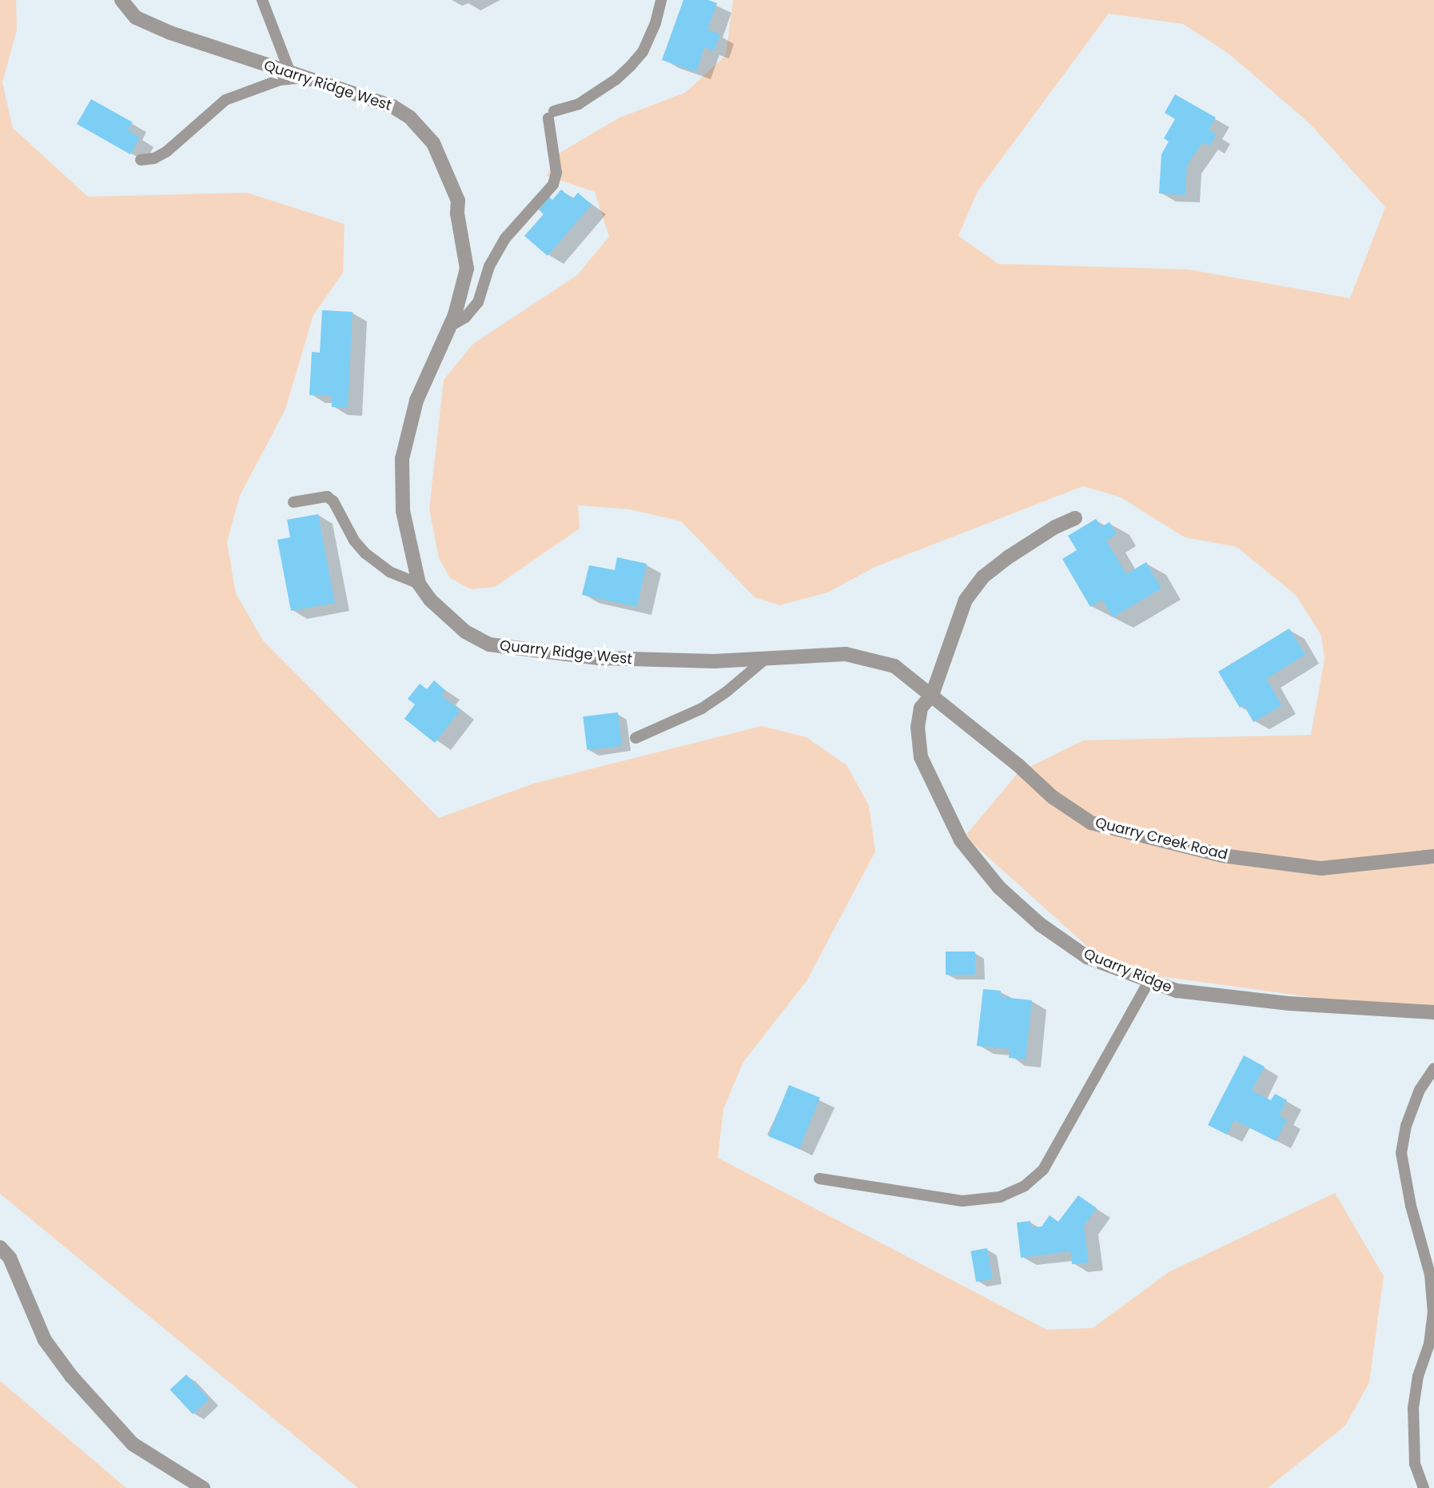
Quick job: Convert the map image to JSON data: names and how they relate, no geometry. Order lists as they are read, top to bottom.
{
  "streets": {
    "street": ["Quarry Ridge West", "Quarry Creek Road", "Quarry Ridge"]
  },
  "crossings": [
    ["Quarry Ridge West", "Quarry Creek Road"],
    ["Quarry Ridge West", "Quarry Ridge"],
    ["Quarry Creek Road", "Quarry Ridge"]
  ]
}
